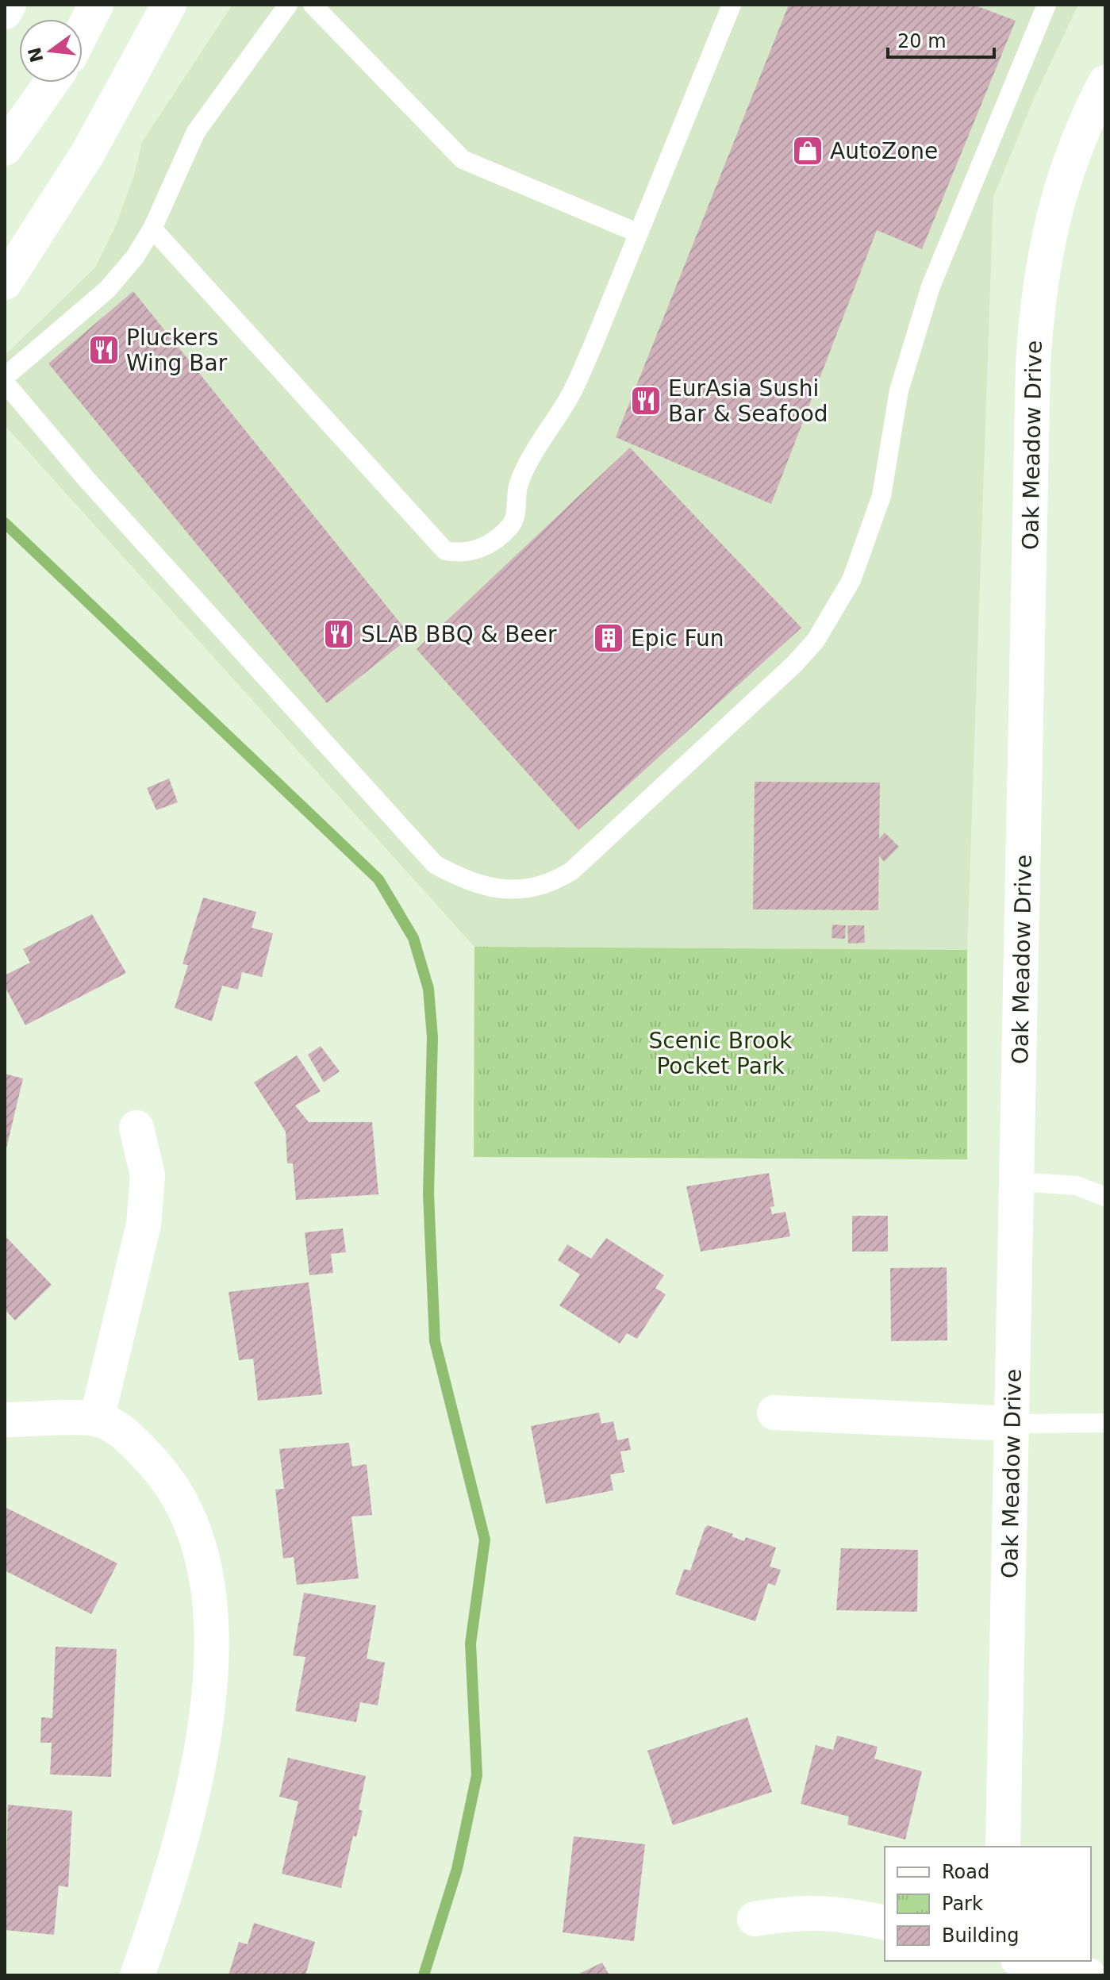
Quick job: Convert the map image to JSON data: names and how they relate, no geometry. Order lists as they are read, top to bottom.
{
  "streets": {
    "main road": ["Oak Meadow Drive"]
  },
  "parks": ["Scenic Brook Pocket Park"],
  "places": {
    "shop": ["AutoZone"],
    "restaurant": ["Pluckers Wing Bar", "EurAsia Sushi Bar & Seafood", "SLAB BBQ & Beer"],
    "building": ["Epic Fun"]
  },
  "legend": ["Road", "Park", "Building"],
  "scale_bar": "20 m",
  "north": "left"
}
